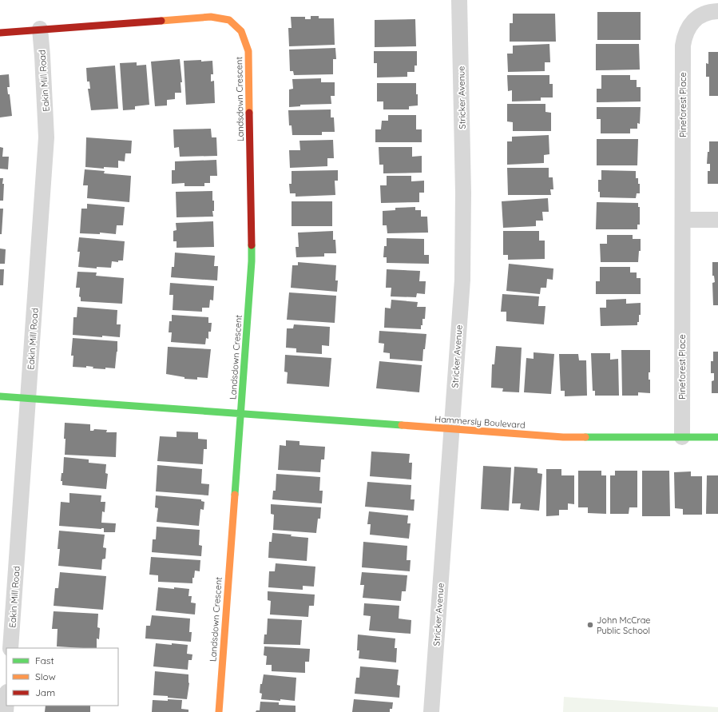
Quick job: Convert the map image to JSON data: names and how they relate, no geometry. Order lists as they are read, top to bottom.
{
  "streets": {
    "street": [
      "Eakin Mill Road",
      "Stricker Avenue",
      "Landsdown Crescent",
      "Pineforest Place",
      "Hammersly Boulevard"
    ]
  },
  "crossings": [
    ["Eakin Mill Road", "Landsdown Crescent"],
    ["Stricker Avenue", "Hammersly Boulevard"],
    ["Landsdown Crescent", "Hammersly Boulevard"],
    ["Pineforest Place", "Hammersly Boulevard"]
  ],
  "places": ["John McCrae Public School"],
  "legend": ["Fast", "Slow", "Jam"]
}
